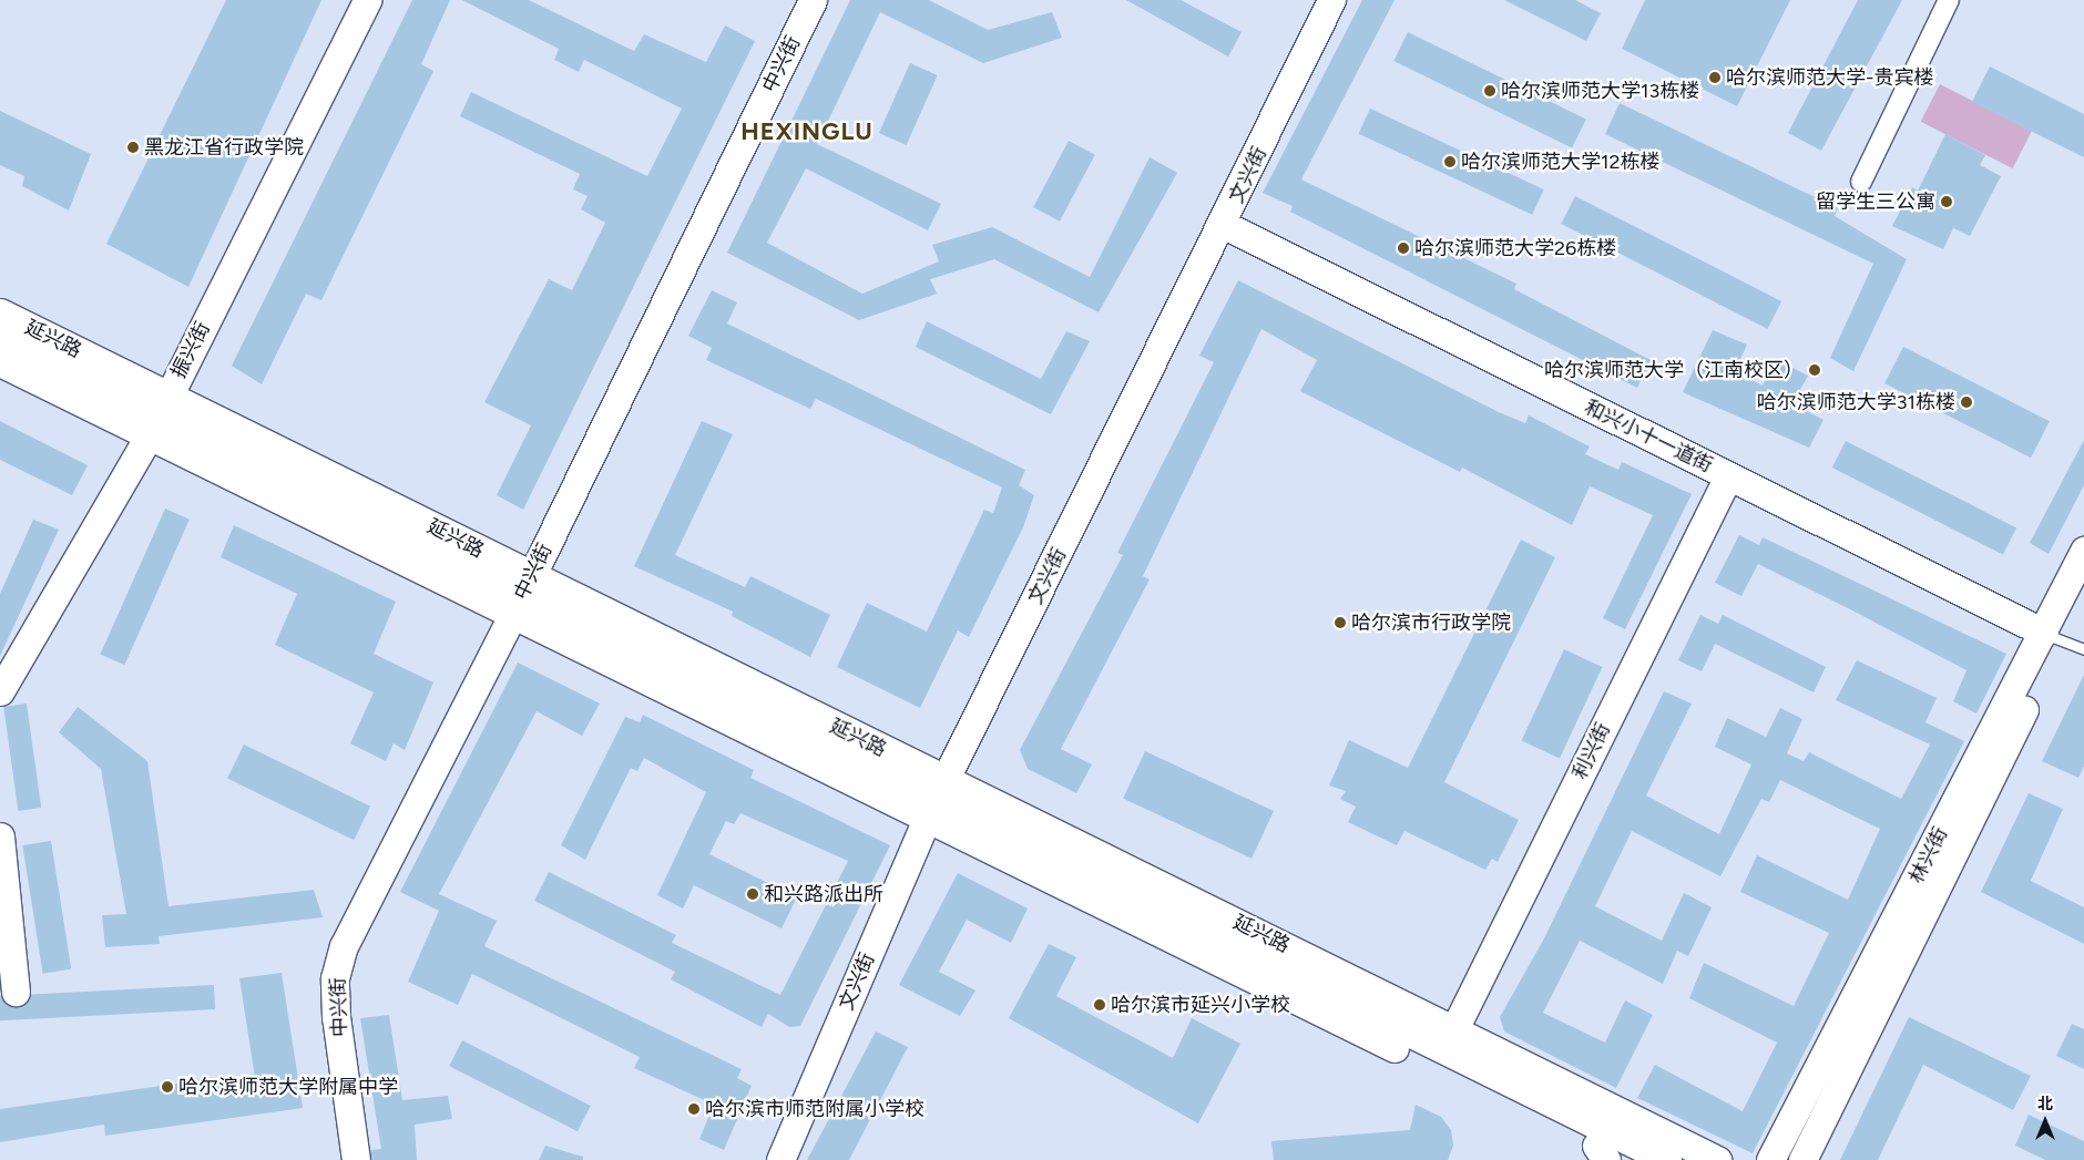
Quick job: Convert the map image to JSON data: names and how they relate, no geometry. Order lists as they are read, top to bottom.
{
  "streets": {
    "main road": [
      "中兴街",
      "文兴街",
      "延兴路",
      "振兴街",
      "和兴小十一道街",
      "利兴街",
      "林兴街"
    ]
  },
  "crossings": [
    ["中兴街", "延兴路"],
    ["文兴街", "延兴路"],
    ["文兴街", "和兴小十一道街"],
    ["延兴路", "振兴街"],
    ["延兴路", "利兴街"],
    ["和兴小十一道街", "利兴街"],
    ["和兴小十一道街", "林兴街"]
  ],
  "districts": ["HEXINGLU"],
  "places": [
    "哈尔滨师范大学-贵宾楼",
    "哈尔滨师范大学13栋楼",
    "黑龙江省行政学院",
    "哈尔滨师范大学12栋楼",
    "留学生三公寓",
    "哈尔滨师范大学26栋楼",
    "哈尔滨师范大学（江南校区）",
    "哈尔滨师范大学31栋楼",
    "哈尔滨市行政学院",
    "和兴路派出所",
    "哈尔滨市延兴小学校",
    "哈尔滨师范大学附属中学",
    "哈尔滨市师范附属小学校"
  ],
  "north": "top"
}
